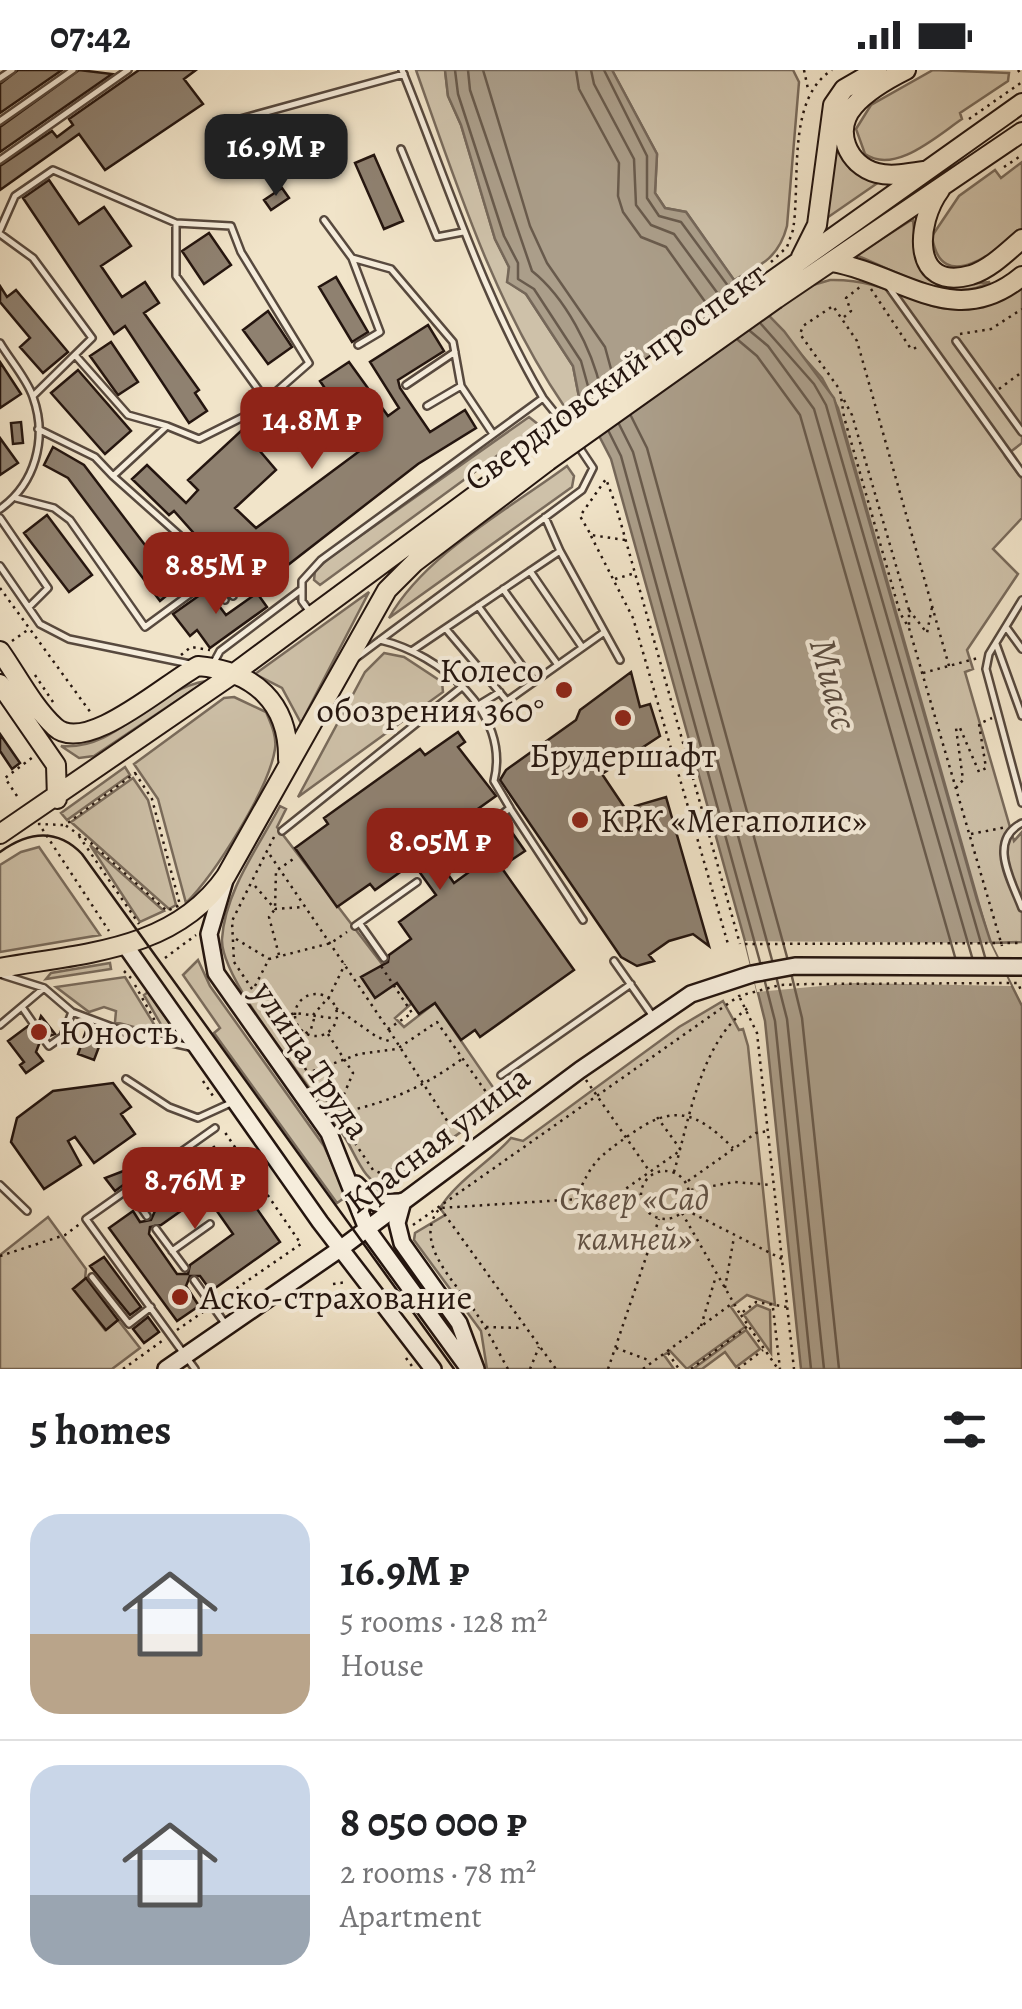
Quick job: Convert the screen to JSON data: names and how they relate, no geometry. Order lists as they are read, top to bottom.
{
  "streets": {
    "main road": ["Свердловский проспект", "улица Труда", "Красная улица"]
  },
  "crossings": [
    ["Свердловский проспект", "улица Труда"],
    ["улица Труда", "Красная улица"]
  ],
  "water": ["Миасс"],
  "parks": ["Сквер «Сад камней»"],
  "places": [
    "Колесо обозрения 360°",
    "Брудершафт",
    "КРК «Мегаполис»",
    "Юность",
    "Аско-страхование"
  ],
  "page": {
    "status": "07:42",
    "price": [
      "16.9M ₽",
      "14.8M ₽",
      "8.85M ₽",
      "8.05M ₽",
      "8.76M ₽"
    ],
    "heading": "5 homes",
    "list": [
      {
        "name": "16.9M ₽",
        "note": "5 rooms · 128 m² · House"
      },
      {
        "name": "8 050 000 ₽",
        "note": "2 rooms · 78 m² · Apartment"
      }
    ]
  }
}
